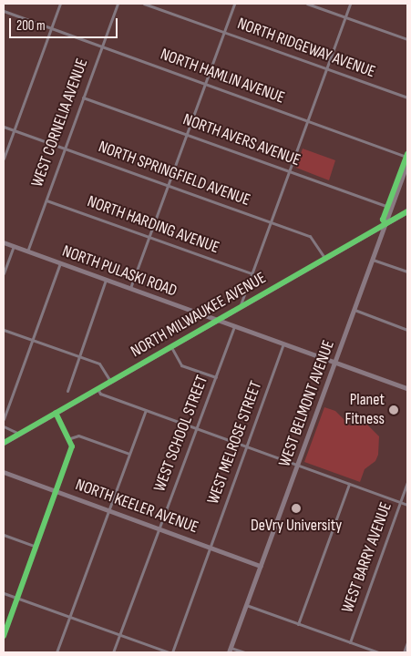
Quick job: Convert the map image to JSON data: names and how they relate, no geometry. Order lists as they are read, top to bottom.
{
  "streets": {
    "main road": [
      "NORTH PULASKI ROAD",
      "NORTH MILWAUKEE AVENUE",
      "WEST BELMONT AVENUE",
      "NORTH KEELER AVENUE"
    ],
    "street": [
      "NORTH RIDGEWAY AVENUE",
      "NORTH HAMLIN AVENUE",
      "WEST CORNELIA AVENUE",
      "NORTH AVERS AVENUE",
      "NORTH SPRINGFIELD AVENUE",
      "NORTH HARDING AVENUE",
      "WEST SCHOOL STREET",
      "WEST MELROSE STREET",
      "WEST BARRY AVENUE"
    ]
  },
  "crossings": [
    ["NORTH HAMLIN AVENUE", "WEST CORNELIA AVENUE"],
    ["WEST CORNELIA AVENUE", "NORTH AVERS AVENUE"],
    ["WEST CORNELIA AVENUE", "NORTH SPRINGFIELD AVENUE"],
    ["WEST CORNELIA AVENUE", "NORTH HARDING AVENUE"],
    ["WEST CORNELIA AVENUE", "NORTH PULASKI ROAD"],
    ["NORTH AVERS AVENUE", "WEST BELMONT AVENUE"],
    ["NORTH SPRINGFIELD AVENUE", "NORTH MILWAUKEE AVENUE"],
    ["NORTH PULASKI ROAD", "NORTH MILWAUKEE AVENUE"],
    ["NORTH PULASKI ROAD", "WEST BELMONT AVENUE"],
    ["NORTH PULASKI ROAD", "WEST SCHOOL STREET"],
    ["NORTH PULASKI ROAD", "WEST MELROSE STREET"],
    ["NORTH MILWAUKEE AVENUE", "WEST BELMONT AVENUE"],
    ["WEST BELMONT AVENUE", "NORTH KEELER AVENUE"],
    ["WEST SCHOOL STREET", "NORTH KEELER AVENUE"],
    ["WEST MELROSE STREET", "NORTH KEELER AVENUE"]
  ],
  "places": ["Planet Fitness", "DeVry University"],
  "scale_bar": "200 m"
}
